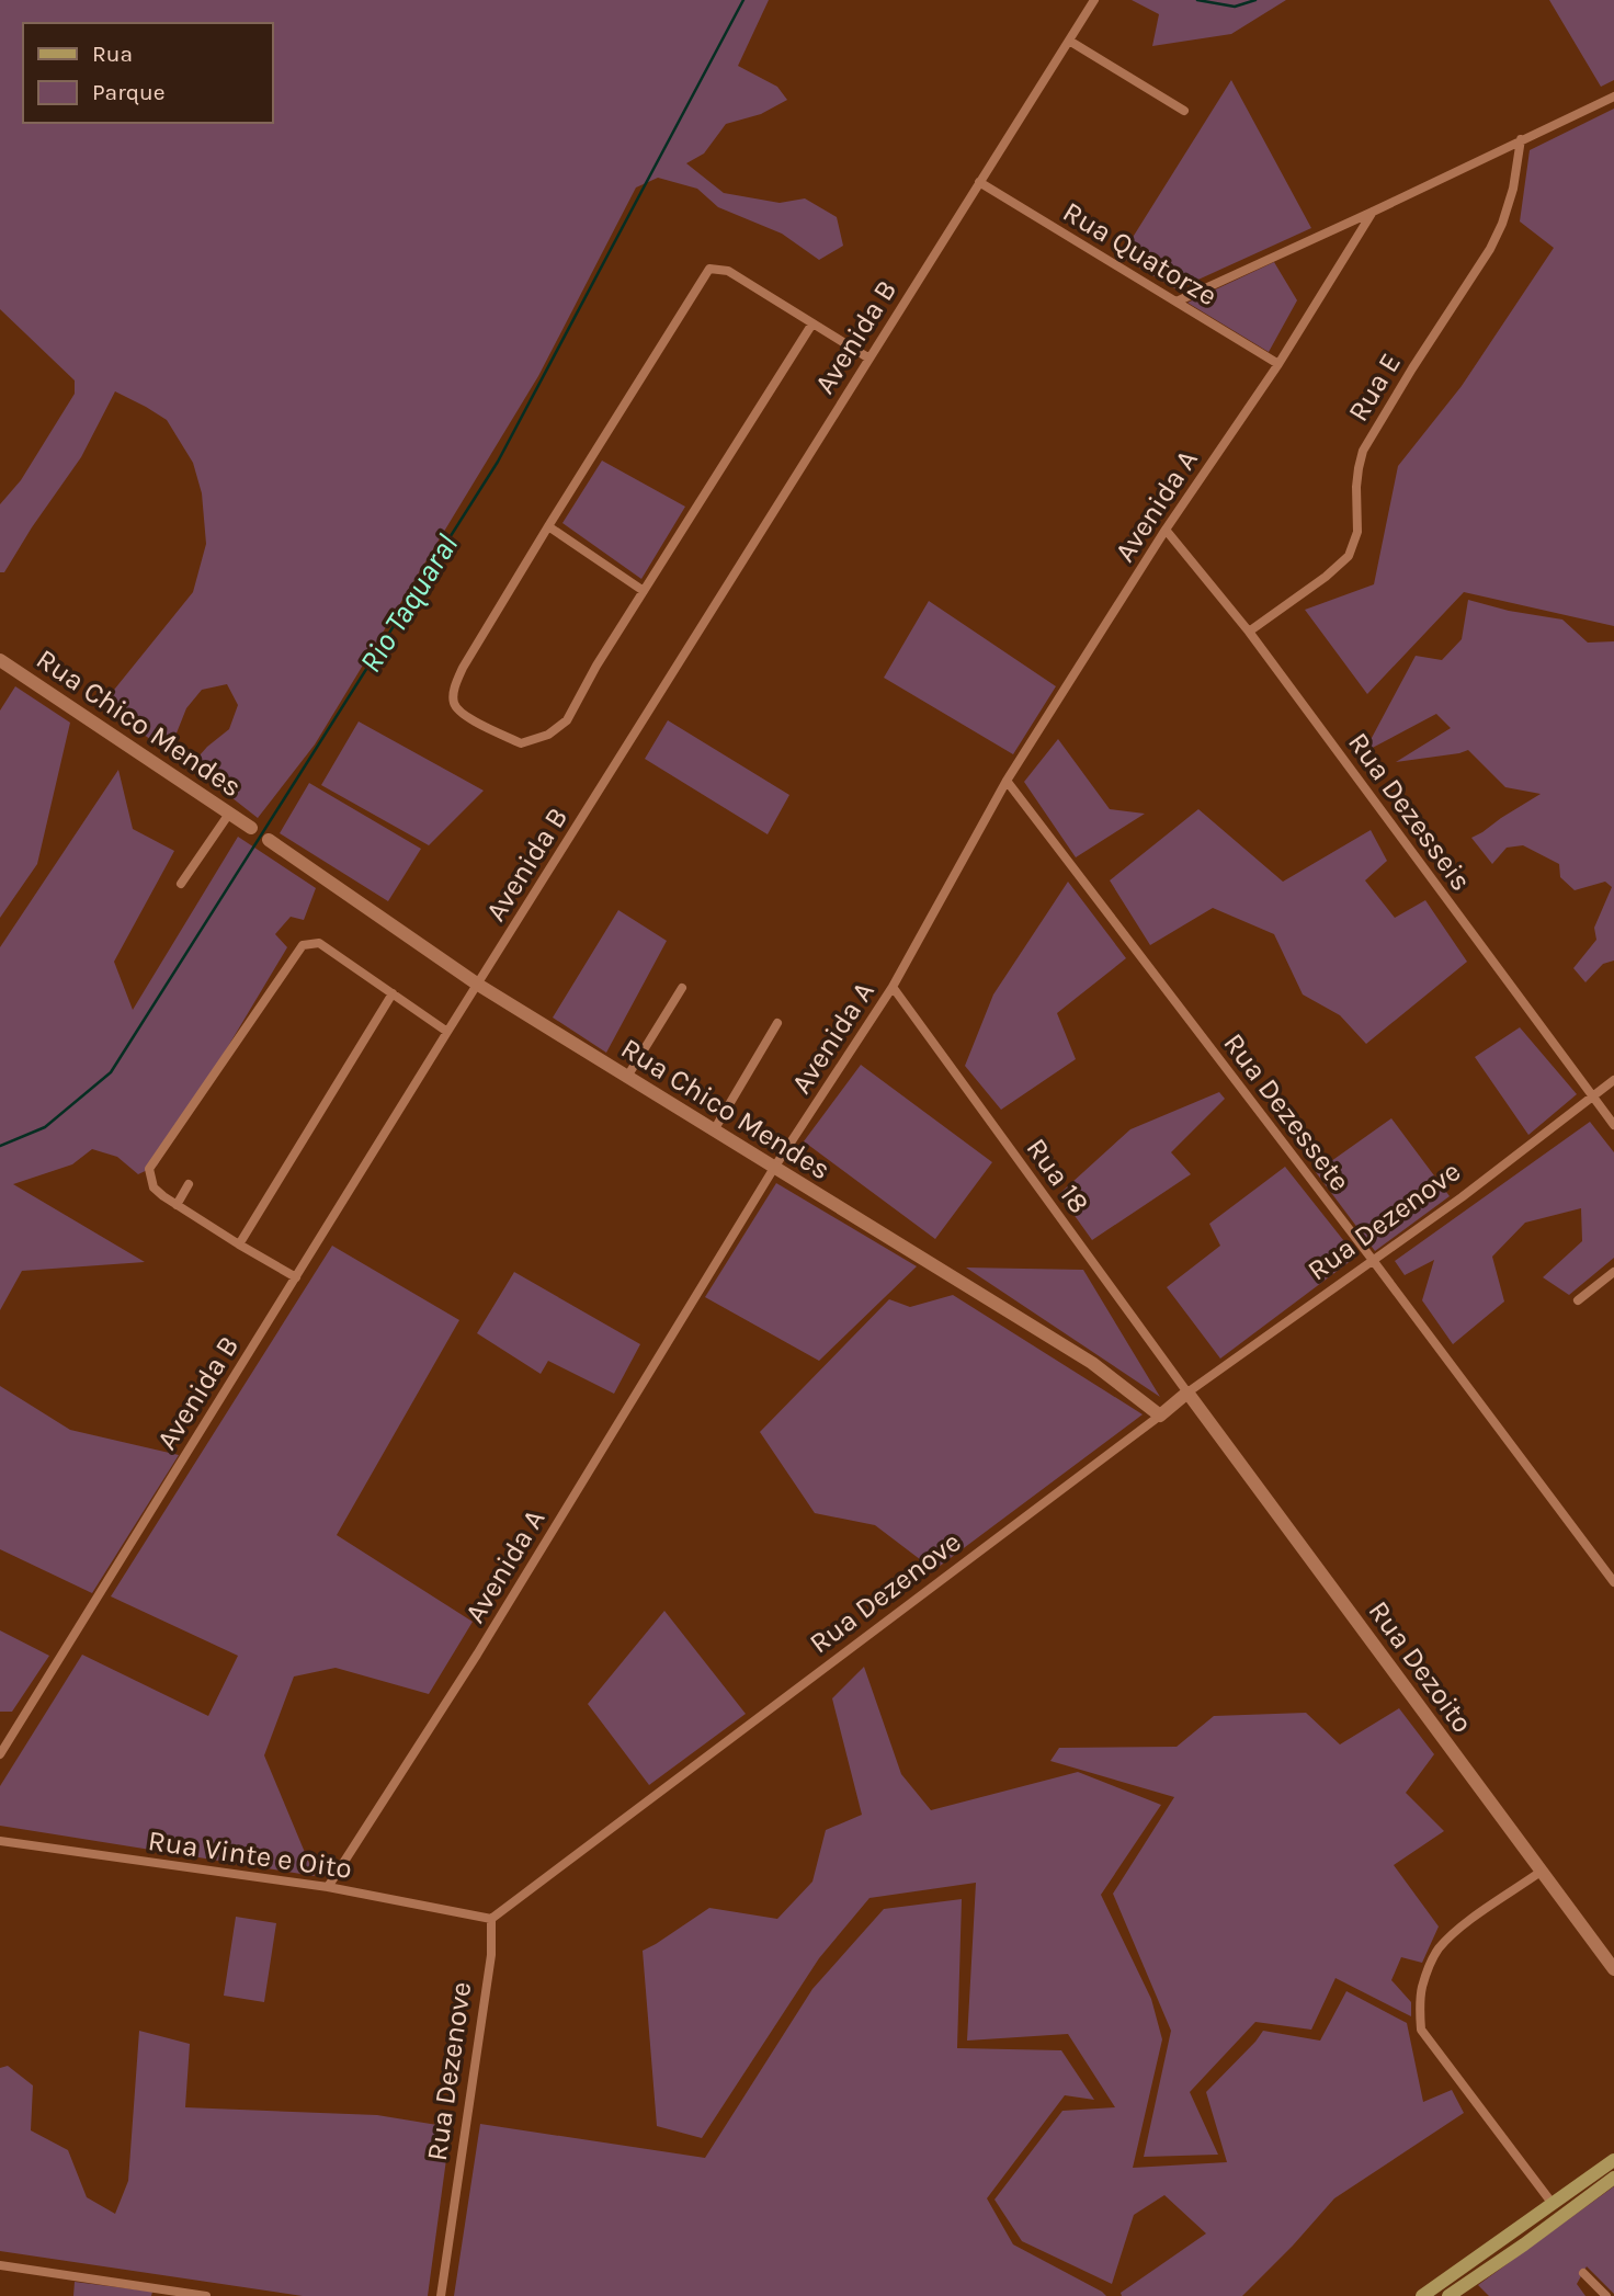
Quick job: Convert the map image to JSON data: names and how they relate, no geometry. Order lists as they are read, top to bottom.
{
  "streets": {
    "main road": ["Rua Chico Mendes", "Rua Dezenove", "Rua Dezoito"],
    "street": [
      "Rua Quatorze",
      "Avenida B",
      "Rua E",
      "Avenida A",
      "Rua Dezesseis",
      "Rua Dezessete",
      "Rua 18",
      "Rua Vinte e Oito"
    ]
  },
  "crossings": [
    ["Rua Quatorze", "Avenida B"],
    ["Rua Quatorze", "Avenida A"],
    ["Avenida B", "Rua Chico Mendes"],
    ["Rua E", "Rua Dezesseis"],
    ["Avenida A", "Rua Chico Mendes"],
    ["Avenida A", "Rua Dezesseis"],
    ["Avenida A", "Rua Dezessete"],
    ["Avenida A", "Rua 18"],
    ["Avenida A", "Rua Vinte e Oito"],
    ["Rua Chico Mendes", "Rua Dezenove"],
    ["Rua Dezesseis", "Rua Dezenove"],
    ["Rua Dezessete", "Rua Dezenove"],
    ["Rua 18", "Rua Dezenove"],
    ["Rua 18", "Rua Dezoito"],
    ["Rua Dezenove", "Rua Dezoito"],
    ["Rua Dezenove", "Rua Vinte e Oito"]
  ],
  "water": ["Rio Taquaral"],
  "legend": ["Rua", "Parque"]
}
